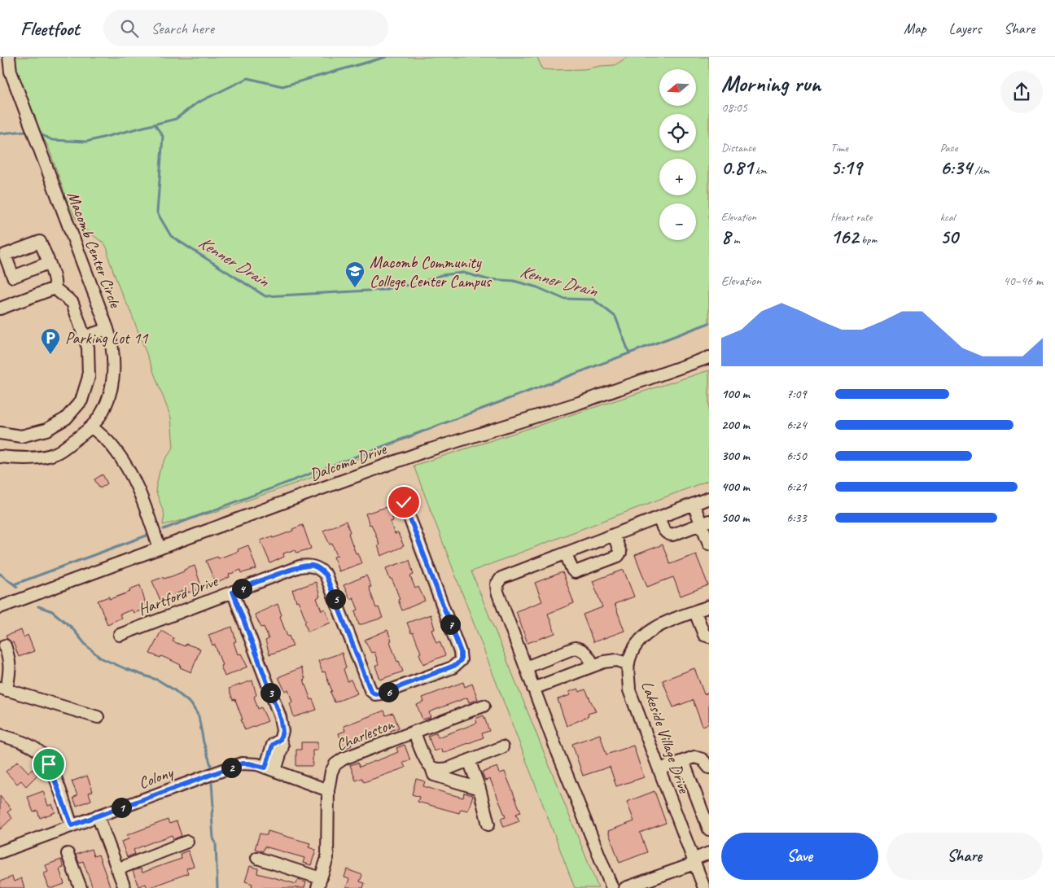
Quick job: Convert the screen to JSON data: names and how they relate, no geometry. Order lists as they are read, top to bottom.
{
  "streets": {
    "street": [
      "Macomb Center Circle",
      "Dalcoma Drive",
      "Hartford Drive",
      "Charleston",
      "Lakeside Village Drive",
      "Colony"
    ]
  },
  "water": ["Kenner Drain"],
  "places": {
    "school or university": ["Macomb Community College Center Campus"],
    "parking": ["Parking Lot 11"]
  },
  "north": "left",
  "page": {
    "header": "Fleetfoot",
    "search": "Search here",
    "nav": ["Map", "Layers", "Share"],
    "heading": ["Morning run", "08:05"],
    "map_buttons": ["+", "−"],
    "stats": [
      ["Distance", "0.81 km"],
      ["Time", "5:19"],
      ["Pace", "6:34 /km"],
      ["Elevation", "8 m"],
      ["Heart rate", "162 bpm"],
      ["kcal", "50"]
    ],
    "chart": ["Elevation", "40–46 m"],
    "list": [
      {
        "name": "100 m",
        "note": "7:09"
      },
      {
        "name": "200 m",
        "note": "6:24"
      },
      {
        "name": "300 m",
        "note": "6:50"
      },
      {
        "name": "400 m",
        "note": "6:21"
      },
      {
        "name": "500 m",
        "note": "6:33"
      }
    ],
    "pins": [
      "4",
      "5",
      "7",
      "6",
      "3",
      "2",
      "1"
    ],
    "buttons": ["Save", "Share"]
  }
}
